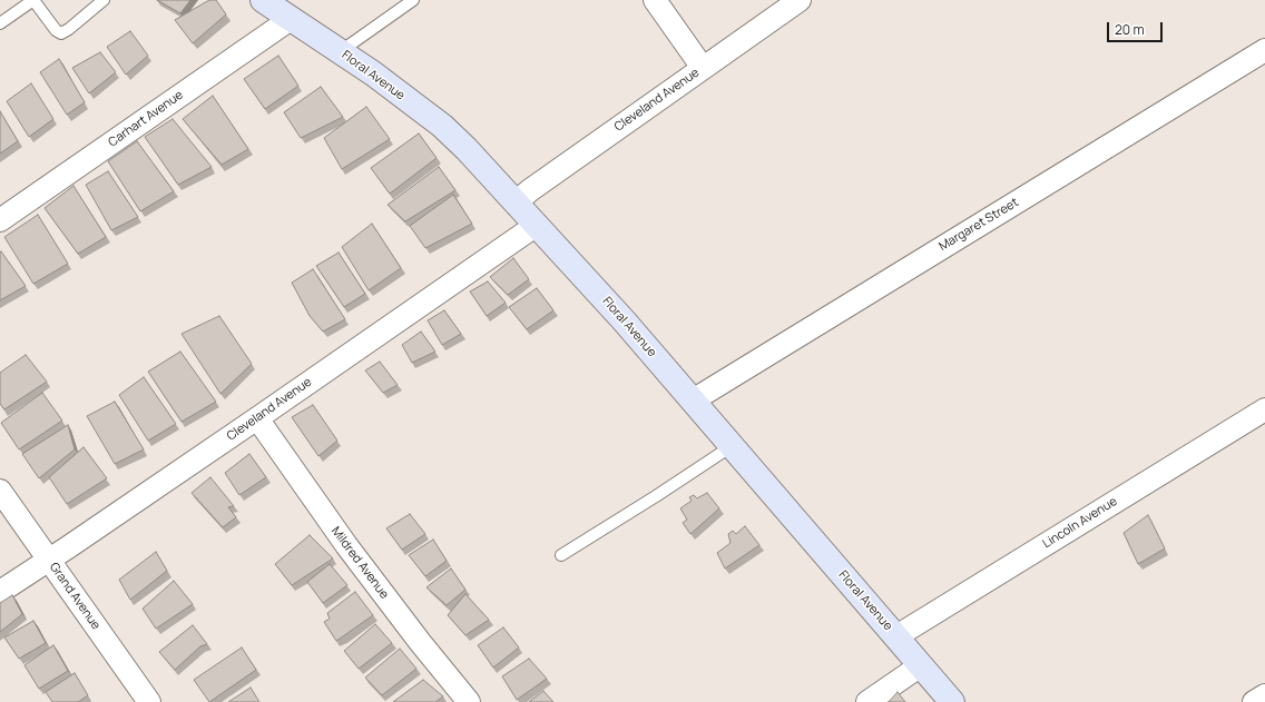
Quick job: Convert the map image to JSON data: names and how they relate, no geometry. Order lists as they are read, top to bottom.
{
  "streets": {
    "street": [
      "Floral Avenue",
      "Cleveland Avenue",
      "Carhart Avenue",
      "Margaret Street",
      "Lincoln Avenue",
      "Mildred Avenue",
      "Grand Avenue"
    ]
  },
  "crossings": [
    ["Floral Avenue", "Cleveland Avenue"],
    ["Floral Avenue", "Carhart Avenue"],
    ["Floral Avenue", "Margaret Street"],
    ["Floral Avenue", "Lincoln Avenue"],
    ["Cleveland Avenue", "Mildred Avenue"],
    ["Cleveland Avenue", "Grand Avenue"]
  ],
  "scale_bar": "20 m"
}
